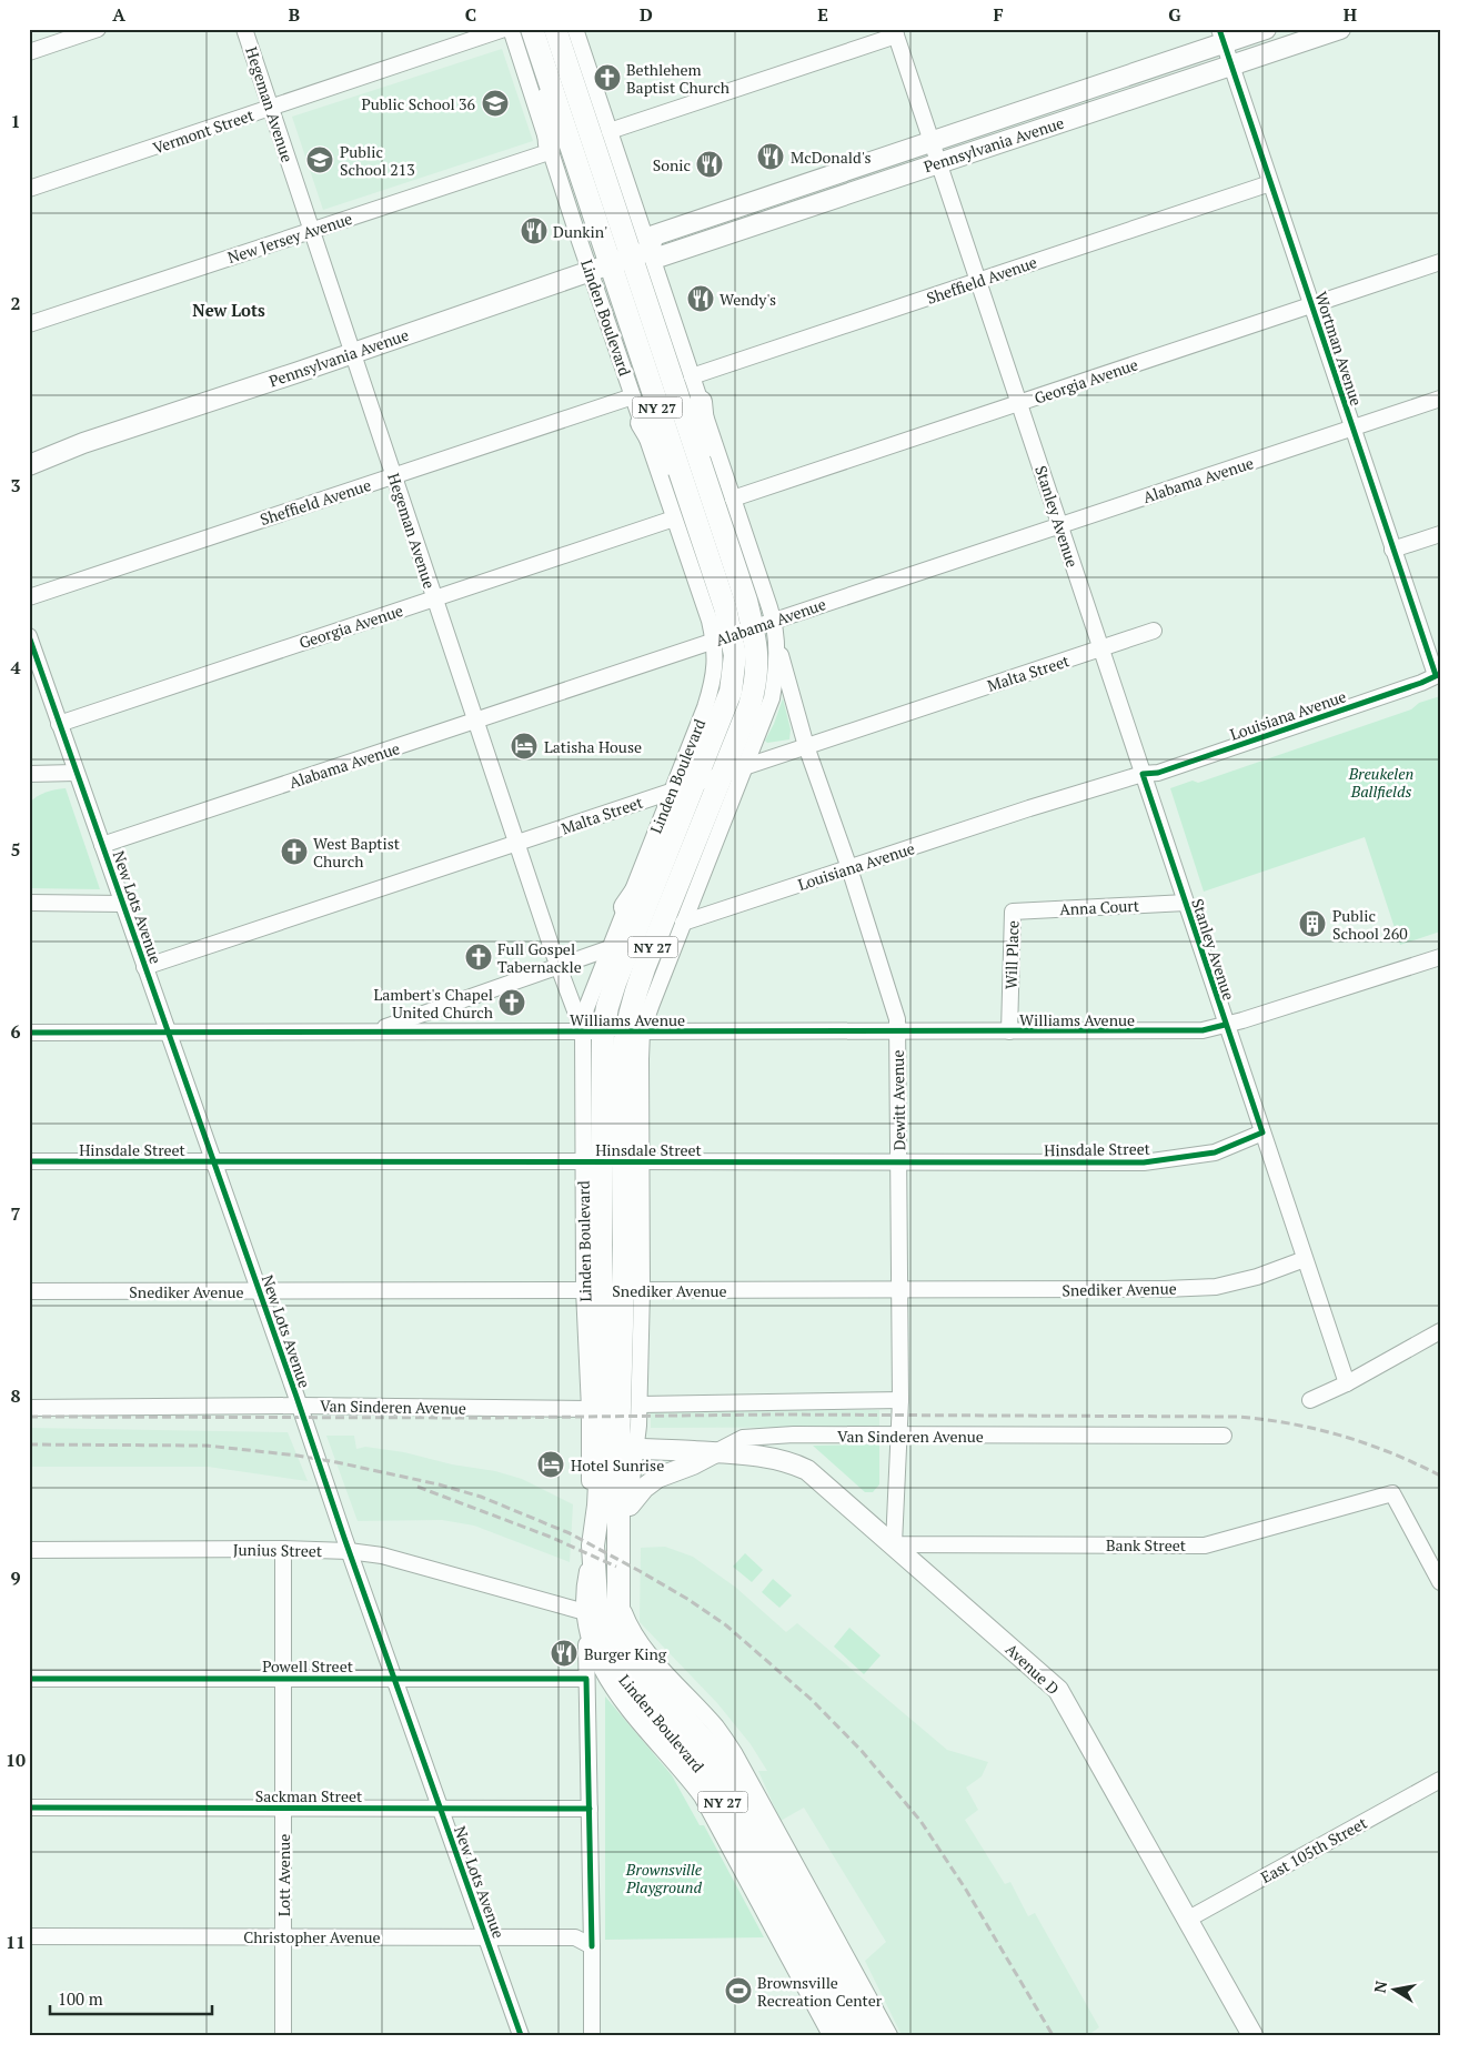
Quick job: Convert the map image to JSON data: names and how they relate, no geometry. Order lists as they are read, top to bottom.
{
  "streets": {
    "highway": ["Linden Boulevard", "NY 27"],
    "main road": ["Pennsylvania Avenue", "Avenue D"],
    "street": [
      "Hegeman Avenue",
      "Vermont Street",
      "New Jersey Avenue",
      "Sheffield Avenue",
      "Wortman Avenue",
      "Georgia Avenue",
      "Alabama Avenue",
      "Stanley Avenue",
      "Malta Street",
      "Louisiana Avenue",
      "New Lots Avenue",
      "Anna Court",
      "Will Place",
      "Williams Avenue",
      "Dewitt Avenue",
      "Hinsdale Street",
      "Snediker Avenue",
      "Van Sinderen Avenue",
      "Bank Street",
      "Junius Street",
      "Powell Street",
      "Sackman Street",
      "East 105th Street",
      "Lott Avenue",
      "Christopher Avenue"
    ]
  },
  "crossings": [
    ["Hegeman Avenue", "Vermont Street"],
    ["Hegeman Avenue", "Pennsylvania Avenue"],
    ["Hegeman Avenue", "New Jersey Avenue"],
    ["Hegeman Avenue", "Sheffield Avenue"],
    ["Hegeman Avenue", "Linden Boulevard"],
    ["Hegeman Avenue", "Georgia Avenue"],
    ["Hegeman Avenue", "Alabama Avenue"],
    ["Hegeman Avenue", "Malta Street"],
    ["Hegeman Avenue", "Williams Avenue"],
    ["Pennsylvania Avenue", "Linden Boulevard"],
    ["Pennsylvania Avenue", "Wortman Avenue"],
    ["Pennsylvania Avenue", "Stanley Avenue"],
    ["New Jersey Avenue", "Linden Boulevard"],
    ["Sheffield Avenue", "Linden Boulevard"],
    ["Sheffield Avenue", "Wortman Avenue"],
    ["Sheffield Avenue", "Stanley Avenue"],
    ["Linden Boulevard", "Georgia Avenue"],
    ["Linden Boulevard", "Alabama Avenue"],
    ["Linden Boulevard", "Malta Street"],
    ["Linden Boulevard", "Louisiana Avenue"],
    ["Linden Boulevard", "Williams Avenue"],
    ["Linden Boulevard", "Dewitt Avenue"],
    ["Linden Boulevard", "Hinsdale Street"],
    ["Linden Boulevard", "Snediker Avenue"],
    ["Linden Boulevard", "Van Sinderen Avenue"],
    ["Linden Boulevard", "Junius Street"],
    ["Wortman Avenue", "Georgia Avenue"],
    ["Wortman Avenue", "Alabama Avenue"],
    ["Wortman Avenue", "Louisiana Avenue"],
    ["Georgia Avenue", "Stanley Avenue"],
    ["Georgia Avenue", "New Lots Avenue"],
    ["Alabama Avenue", "Stanley Avenue"],
    ["Alabama Avenue", "New Lots Avenue"],
    ["Stanley Avenue", "Malta Street"],
    ["Stanley Avenue", "Louisiana Avenue"],
    ["Stanley Avenue", "Anna Court"],
    ["Stanley Avenue", "Williams Avenue"],
    ["Stanley Avenue", "Hinsdale Street"],
    ["Stanley Avenue", "Snediker Avenue"],
    ["Malta Street", "New Lots Avenue"],
    ["Malta Street", "Dewitt Avenue"],
    ["Louisiana Avenue", "Dewitt Avenue"],
    ["New Lots Avenue", "Williams Avenue"],
    ["New Lots Avenue", "Hinsdale Street"],
    ["New Lots Avenue", "Snediker Avenue"],
    ["New Lots Avenue", "Van Sinderen Avenue"],
    ["New Lots Avenue", "Junius Street"],
    ["New Lots Avenue", "Powell Street"],
    ["New Lots Avenue", "Sackman Street"],
    ["New Lots Avenue", "Christopher Avenue"],
    ["Anna Court", "Will Place"],
    ["Will Place", "Williams Avenue"],
    ["Williams Avenue", "Dewitt Avenue"],
    ["Dewitt Avenue", "Hinsdale Street"],
    ["Dewitt Avenue", "Snediker Avenue"],
    ["Dewitt Avenue", "Van Sinderen Avenue"],
    ["Dewitt Avenue", "Bank Street"],
    ["Dewitt Avenue", "Avenue D"],
    ["Van Sinderen Avenue", "Avenue D"],
    ["Bank Street", "Avenue D"],
    ["Junius Street", "Lott Avenue"],
    ["Powell Street", "Lott Avenue"],
    ["Avenue D", "East 105th Street"],
    ["Sackman Street", "Lott Avenue"],
    ["Lott Avenue", "Christopher Avenue"]
  ],
  "districts": ["New Lots"],
  "parks": ["Breukelen Ballfields", "Brownsville Playground"],
  "places": {
    "church": [
      "Bethlehem Baptist Church",
      "West Baptist Church",
      "Full Gospel Tabernackle",
      "Lambert's Chapel United Church"
    ],
    "school or university": ["Public School 36", "Public School 213"],
    "restaurant": [
      "McDonald's",
      "Sonic",
      "Dunkin'",
      "Wendy's",
      "Burger King"
    ],
    "hotel": ["Latisha House", "Hotel Sunrise"],
    "building": ["Public School 260"],
    "sports": ["Brownsville Recreation Center"]
  },
  "scale_bar": "100 m",
  "north": "left",
  "grid": {
    "columns": [
      "A",
      "B",
      "C",
      "D",
      "E",
      "F",
      "G",
      "H"
    ],
    "rows": [
      "1",
      "2",
      "3",
      "4",
      "5",
      "6",
      "7",
      "8",
      "9",
      "10",
      "11"
    ]
  }
}
